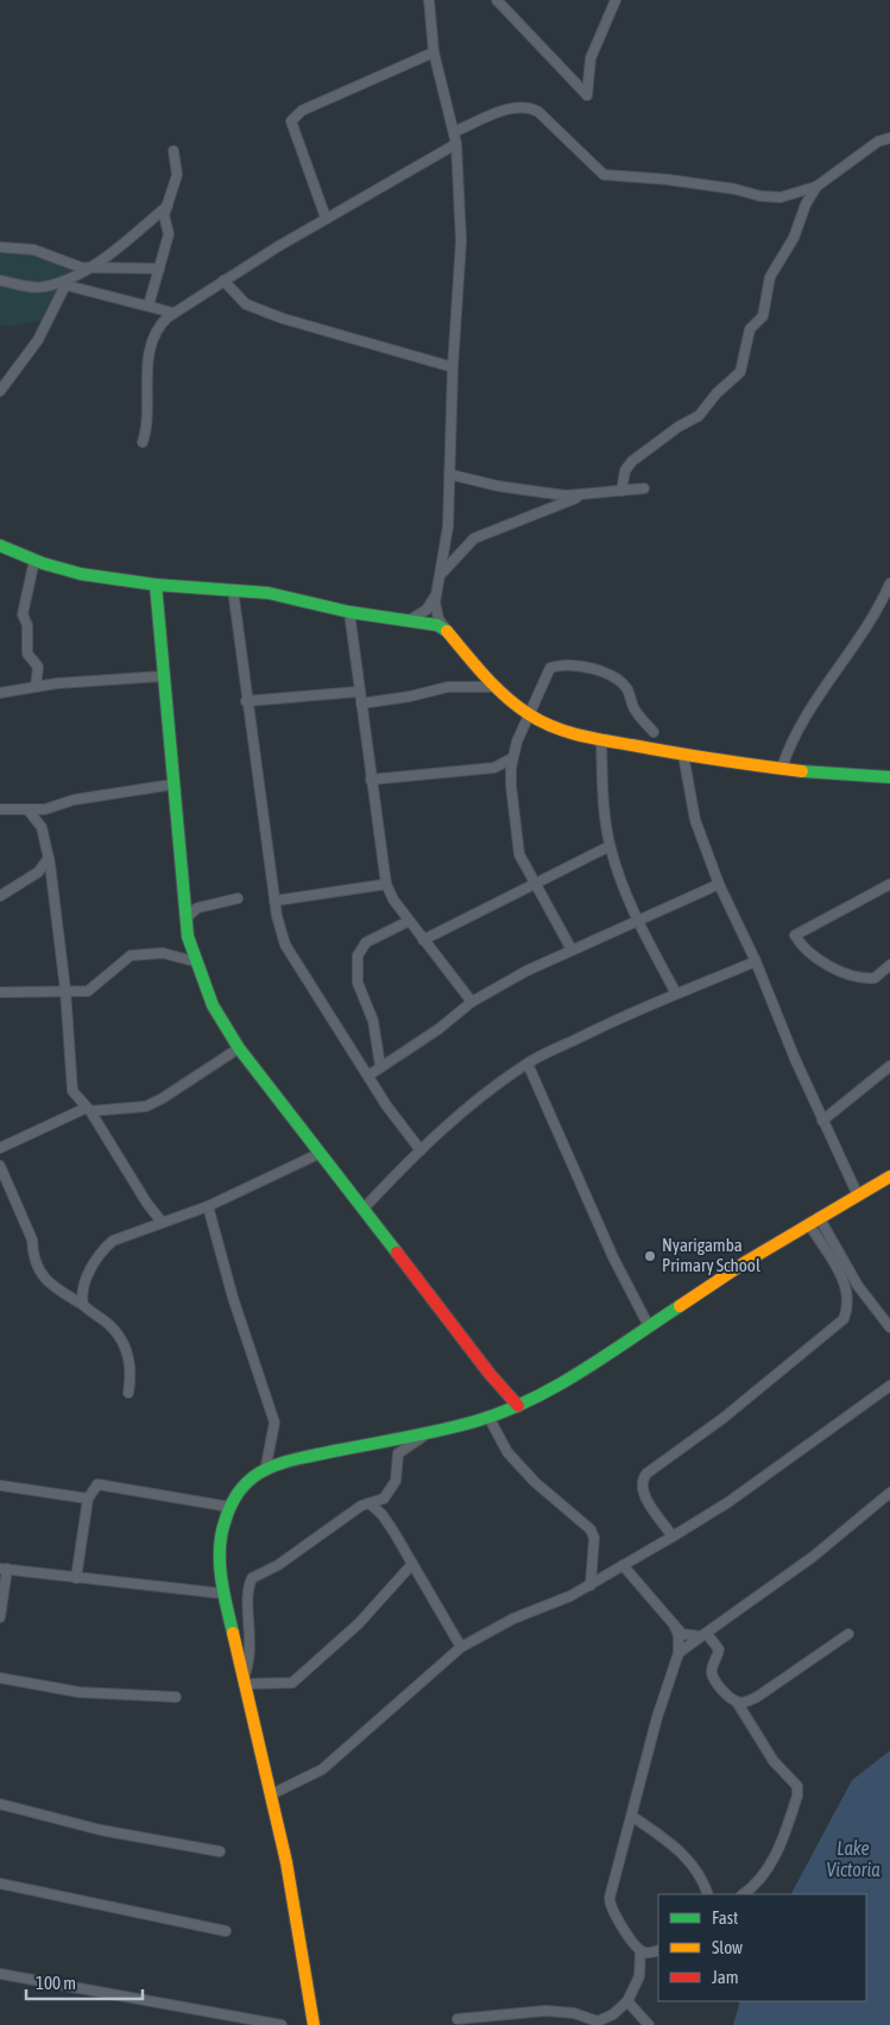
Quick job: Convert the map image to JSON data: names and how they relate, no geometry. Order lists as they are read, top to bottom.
{
  "water": ["Lake Victoria"],
  "places": ["Nyarigamba Primary School"],
  "legend": ["Fast", "Slow", "Jam"],
  "scale_bar": "100 m"
}
